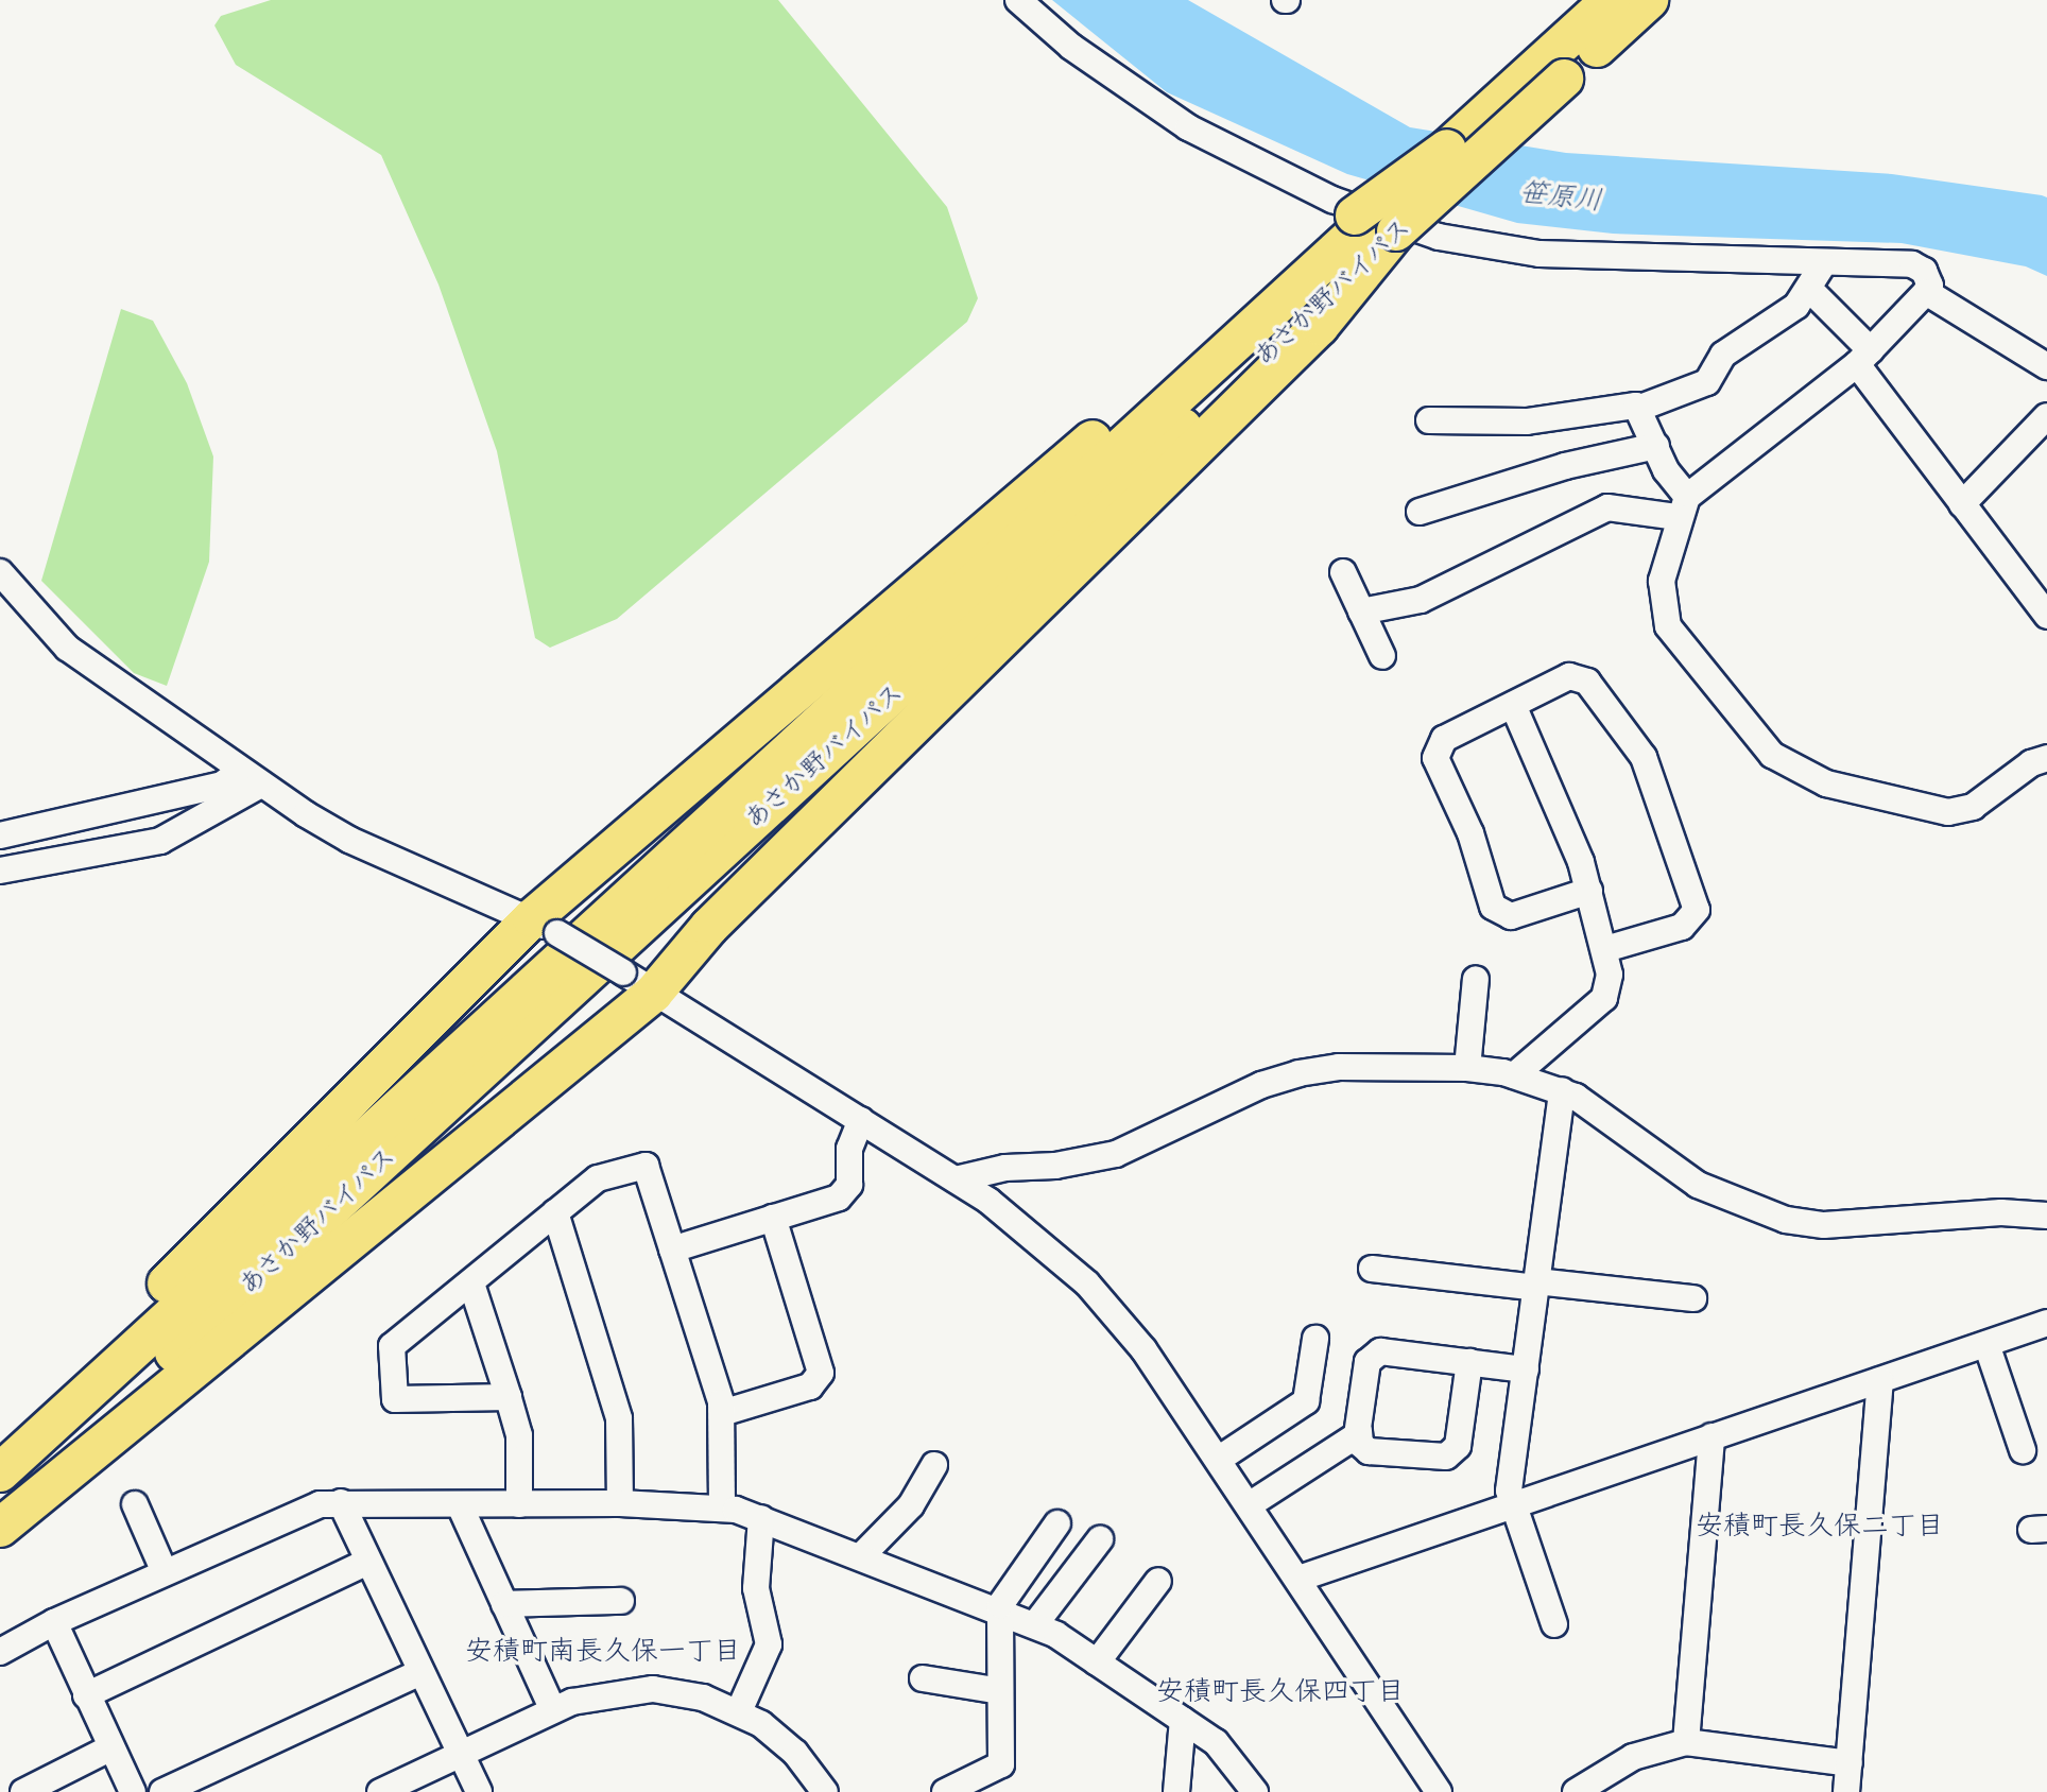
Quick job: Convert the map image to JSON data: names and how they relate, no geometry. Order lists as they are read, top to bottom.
{
  "streets": {
    "highway": ["あさか野バイパス"]
  },
  "districts": ["安積町長久保二丁目", "安積町南長久保一丁目", "安積町長久保四丁目"],
  "water": ["笹原川"]
}
